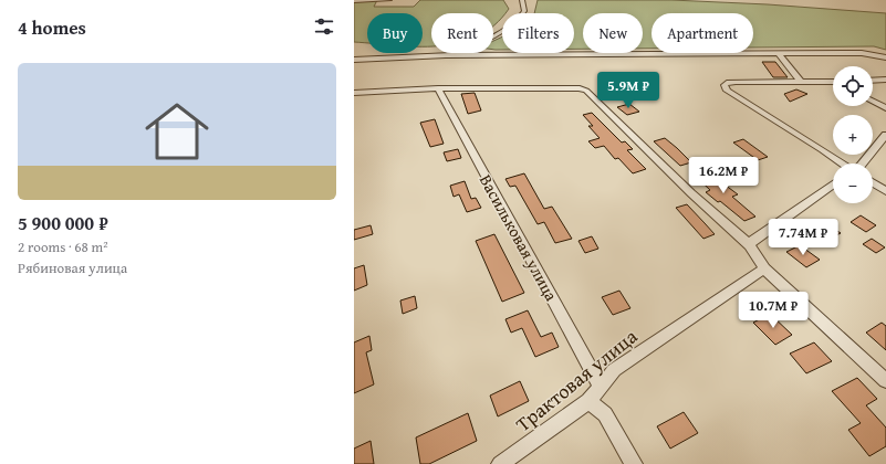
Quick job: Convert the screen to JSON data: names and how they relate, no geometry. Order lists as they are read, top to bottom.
{
  "streets": {
    "street": ["Васильковая улица", "Трактовая улица"]
  },
  "crossings": [
    ["Васильковая улица", "Трактовая улица"]
  ],
  "page": {
    "heading": "4 homes",
    "chip": [
      "Buy",
      "Rent",
      "Filters",
      "New",
      "Apartment"
    ],
    "list": [
      {
        "name": "5 900 000 ₽",
        "note": "2 rooms · 68 m² · Рябиновая улица"
      }
    ],
    "map_buttons": ["+", "−"],
    "price": [
      "5.9M ₽",
      "16.2M ₽",
      "7.74M ₽",
      "10.7M ₽"
    ]
  }
}
